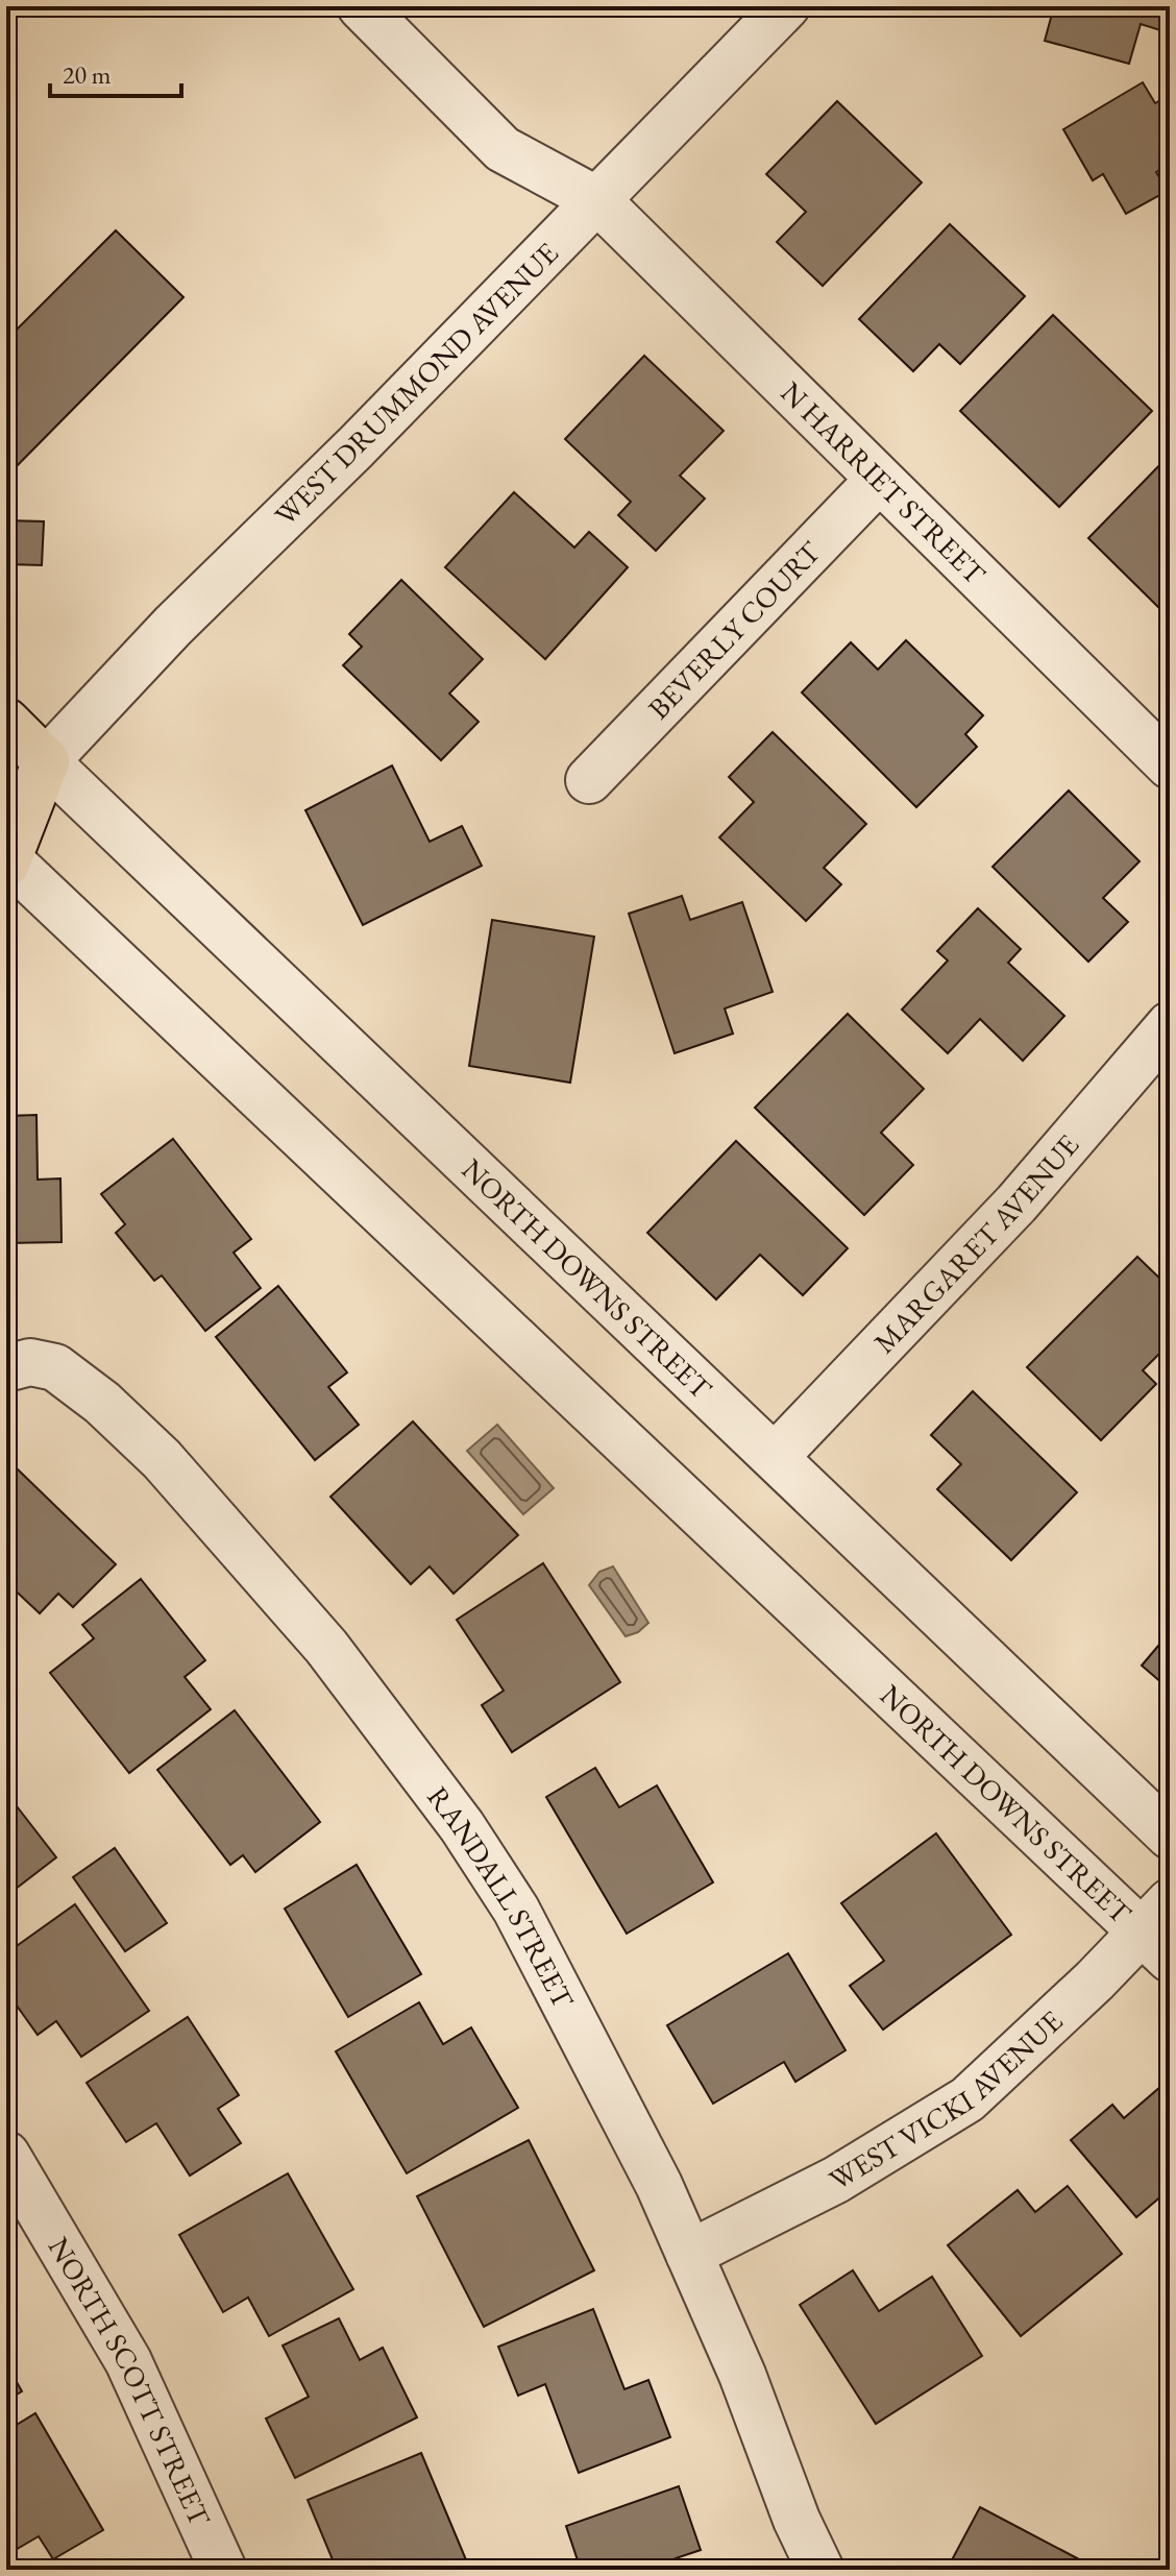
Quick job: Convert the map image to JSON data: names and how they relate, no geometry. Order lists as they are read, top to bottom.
{
  "streets": {
    "main road": ["WEST DRUMMOND AVENUE", "NORTH DOWNS STREET"],
    "street": [
      "N HARRIET STREET",
      "BEVERLY COURT",
      "MARGARET AVENUE",
      "RANDALL STREET",
      "WEST VICKI AVENUE",
      "NORTH SCOTT STREET"
    ]
  },
  "crossings": [
    ["WEST DRUMMOND AVENUE", "N HARRIET STREET"],
    ["WEST DRUMMOND AVENUE", "NORTH DOWNS STREET"],
    ["N HARRIET STREET", "BEVERLY COURT"],
    ["MARGARET AVENUE", "NORTH DOWNS STREET"],
    ["NORTH DOWNS STREET", "WEST VICKI AVENUE"],
    ["RANDALL STREET", "WEST VICKI AVENUE"]
  ],
  "scale_bar": "20 m"
}
